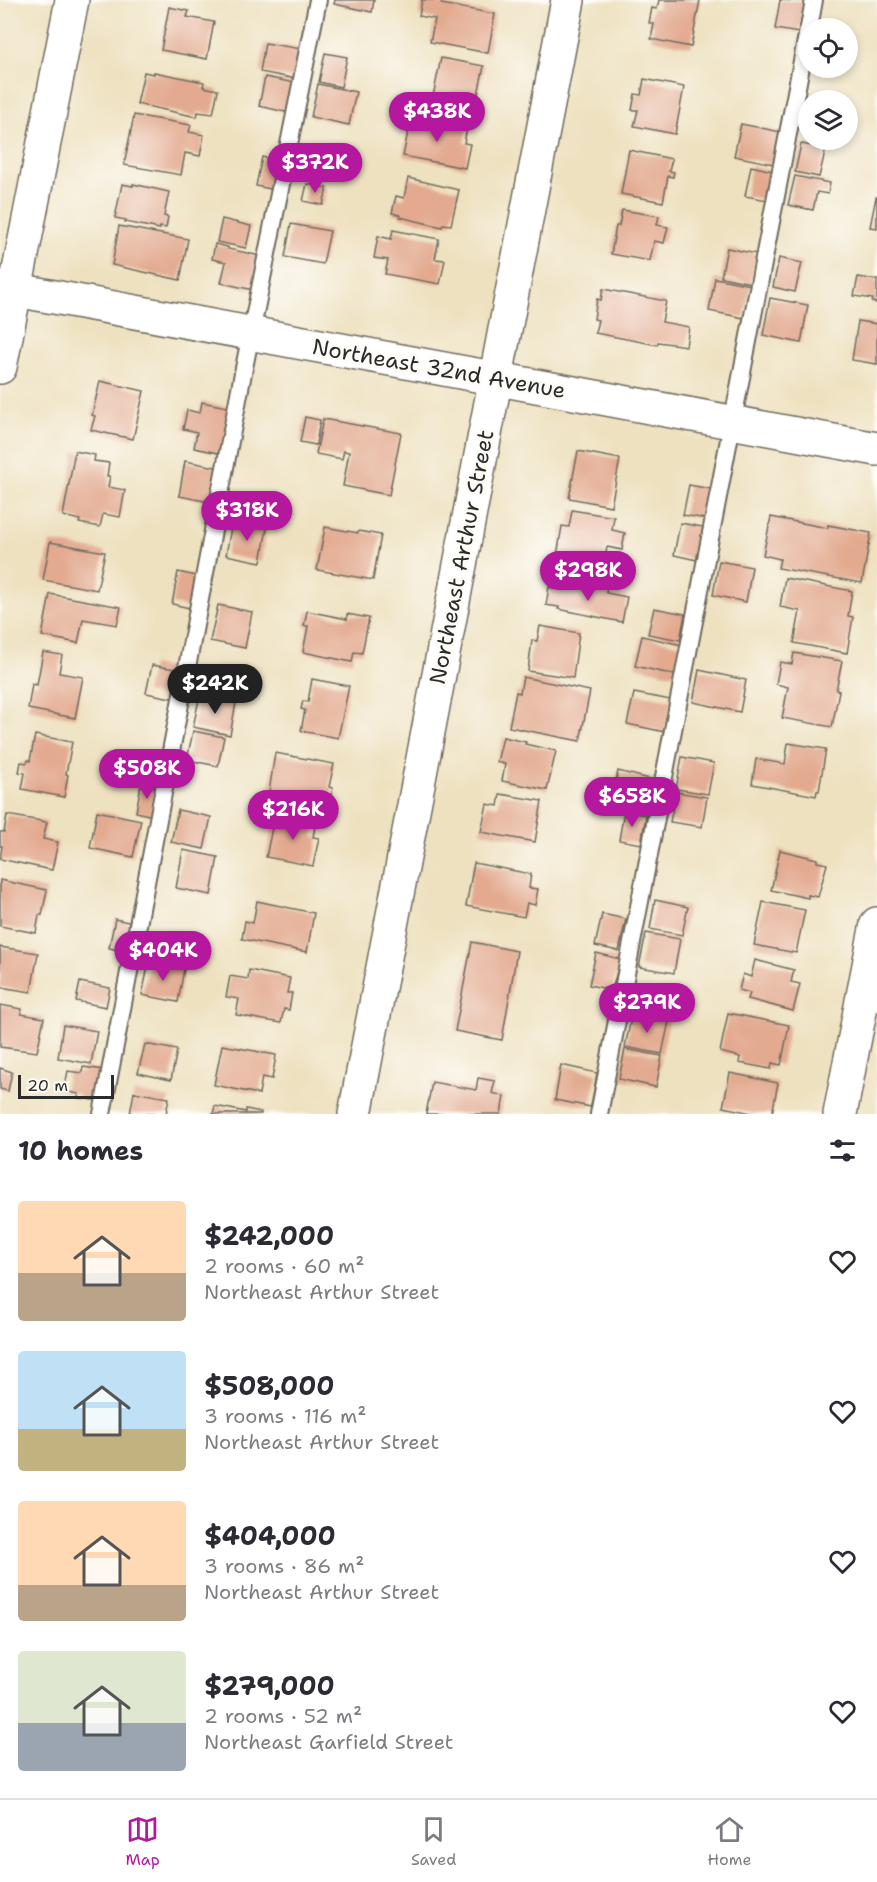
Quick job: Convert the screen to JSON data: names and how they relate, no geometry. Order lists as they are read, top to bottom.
{
  "streets": {
    "street": ["Northeast 32nd Avenue", "Northeast Arthur Street"]
  },
  "crossings": [
    ["Northeast 32nd Avenue", "Northeast Arthur Street"]
  ],
  "scale_bar": "20 m",
  "page": {
    "price": [
      "$438K",
      "$372K",
      "$318K",
      "$298K",
      "$242K",
      "$508K",
      "$658K",
      "$216K",
      "$404K",
      "$279K"
    ],
    "scale": "20 m",
    "heading": "10 homes",
    "list": [
      {
        "name": "$242,000",
        "note": "2 rooms · 60 m² · Northeast Arthur Street"
      },
      {
        "name": "$508,000",
        "note": "3 rooms · 116 m² · Northeast Arthur Street"
      },
      {
        "name": "$404,000",
        "note": "3 rooms · 86 m² · Northeast Arthur Street"
      },
      {
        "name": "$279,000",
        "note": "2 rooms · 52 m² · Northeast Garfield Street"
      }
    ],
    "tabs": ["Map", "Saved", "Home"]
  }
}
